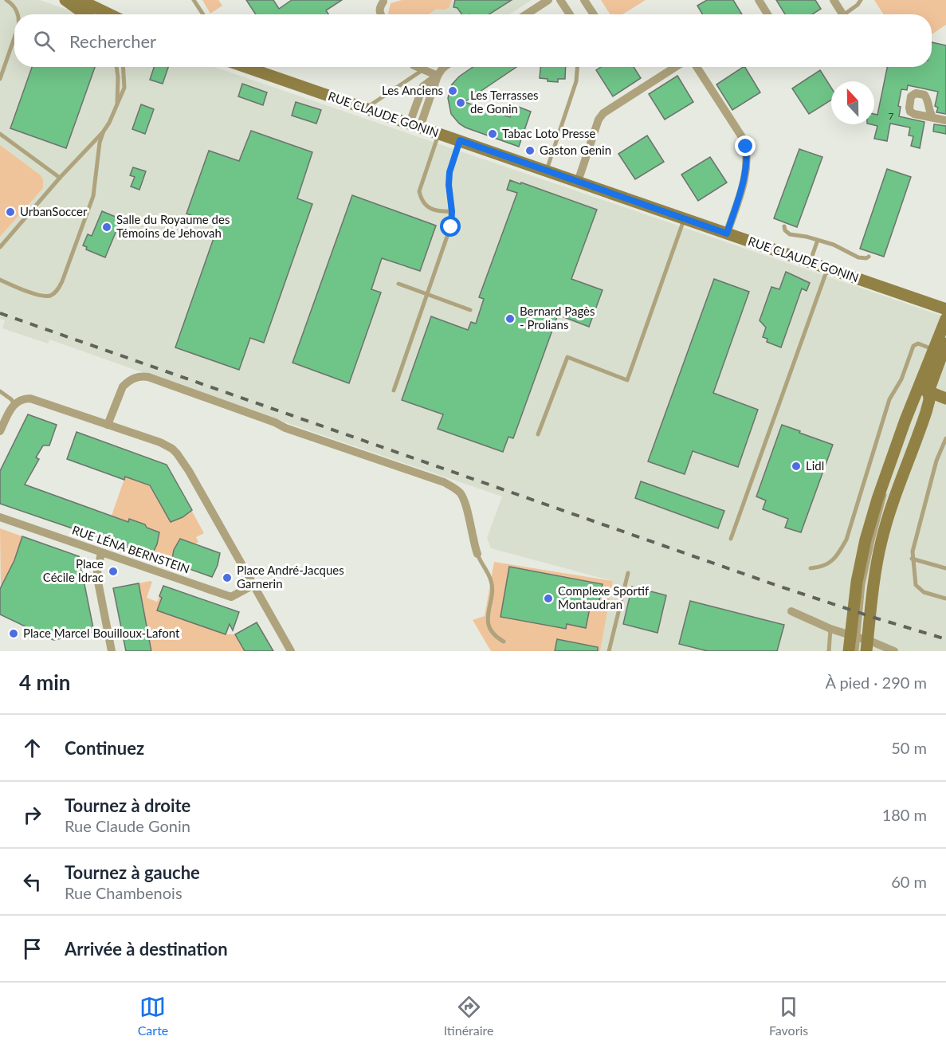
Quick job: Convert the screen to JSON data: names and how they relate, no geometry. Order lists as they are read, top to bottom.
{
  "streets": {
    "street": ["RUE CLAUDE GONIN", "RUE LÉNA BERNSTEIN"]
  },
  "places": [
    "Les Anciens",
    "Les Terrasses de Gonin",
    "Tabac Loto Presse",
    "Gaston Genin",
    "UrbanSoccer",
    "Salle du Royaume des Témoins de Jehovah",
    "Bernard Pagès - Prolians",
    "Lidl",
    "Place Cécile Idrac",
    "Place André-Jacques Garnerin",
    "Complexe Sportif Montaudran",
    "Place Marcel Bouilloux-Lafont"
  ],
  "house_numbers": ["7"],
  "north": "top",
  "page": {
    "search": "Rechercher",
    "heading": ["4 min", "À pied · 290 m"],
    "list": [
      ["Continuez", "50 m"],
      ["Tournez à droite", "Rue Claude Gonin", "180 m"],
      ["Tournez à gauche", "Rue Chambenois", "60 m"],
      "Arrivée à destination"
    ],
    "nav": ["Carte", "Itinéraire", "Favoris"]
  }
}
